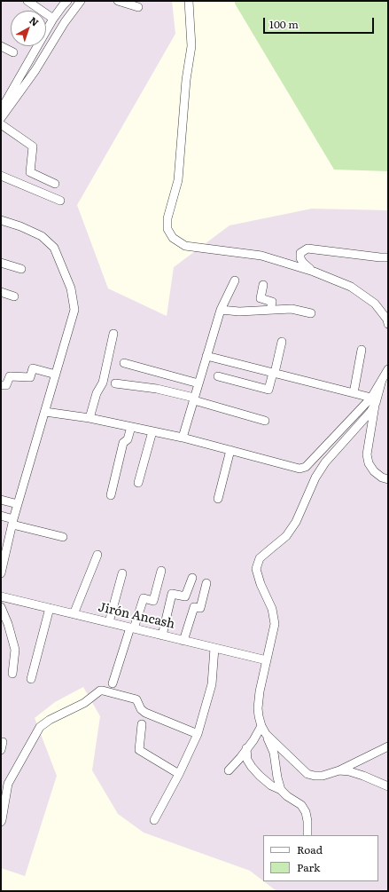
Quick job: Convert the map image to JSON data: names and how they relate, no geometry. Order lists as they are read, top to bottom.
{
  "streets": {
    "street": ["Jirón Ancash"]
  },
  "legend": ["Road", "Park"],
  "scale_bar": "100 m",
  "north": "top right"
}
